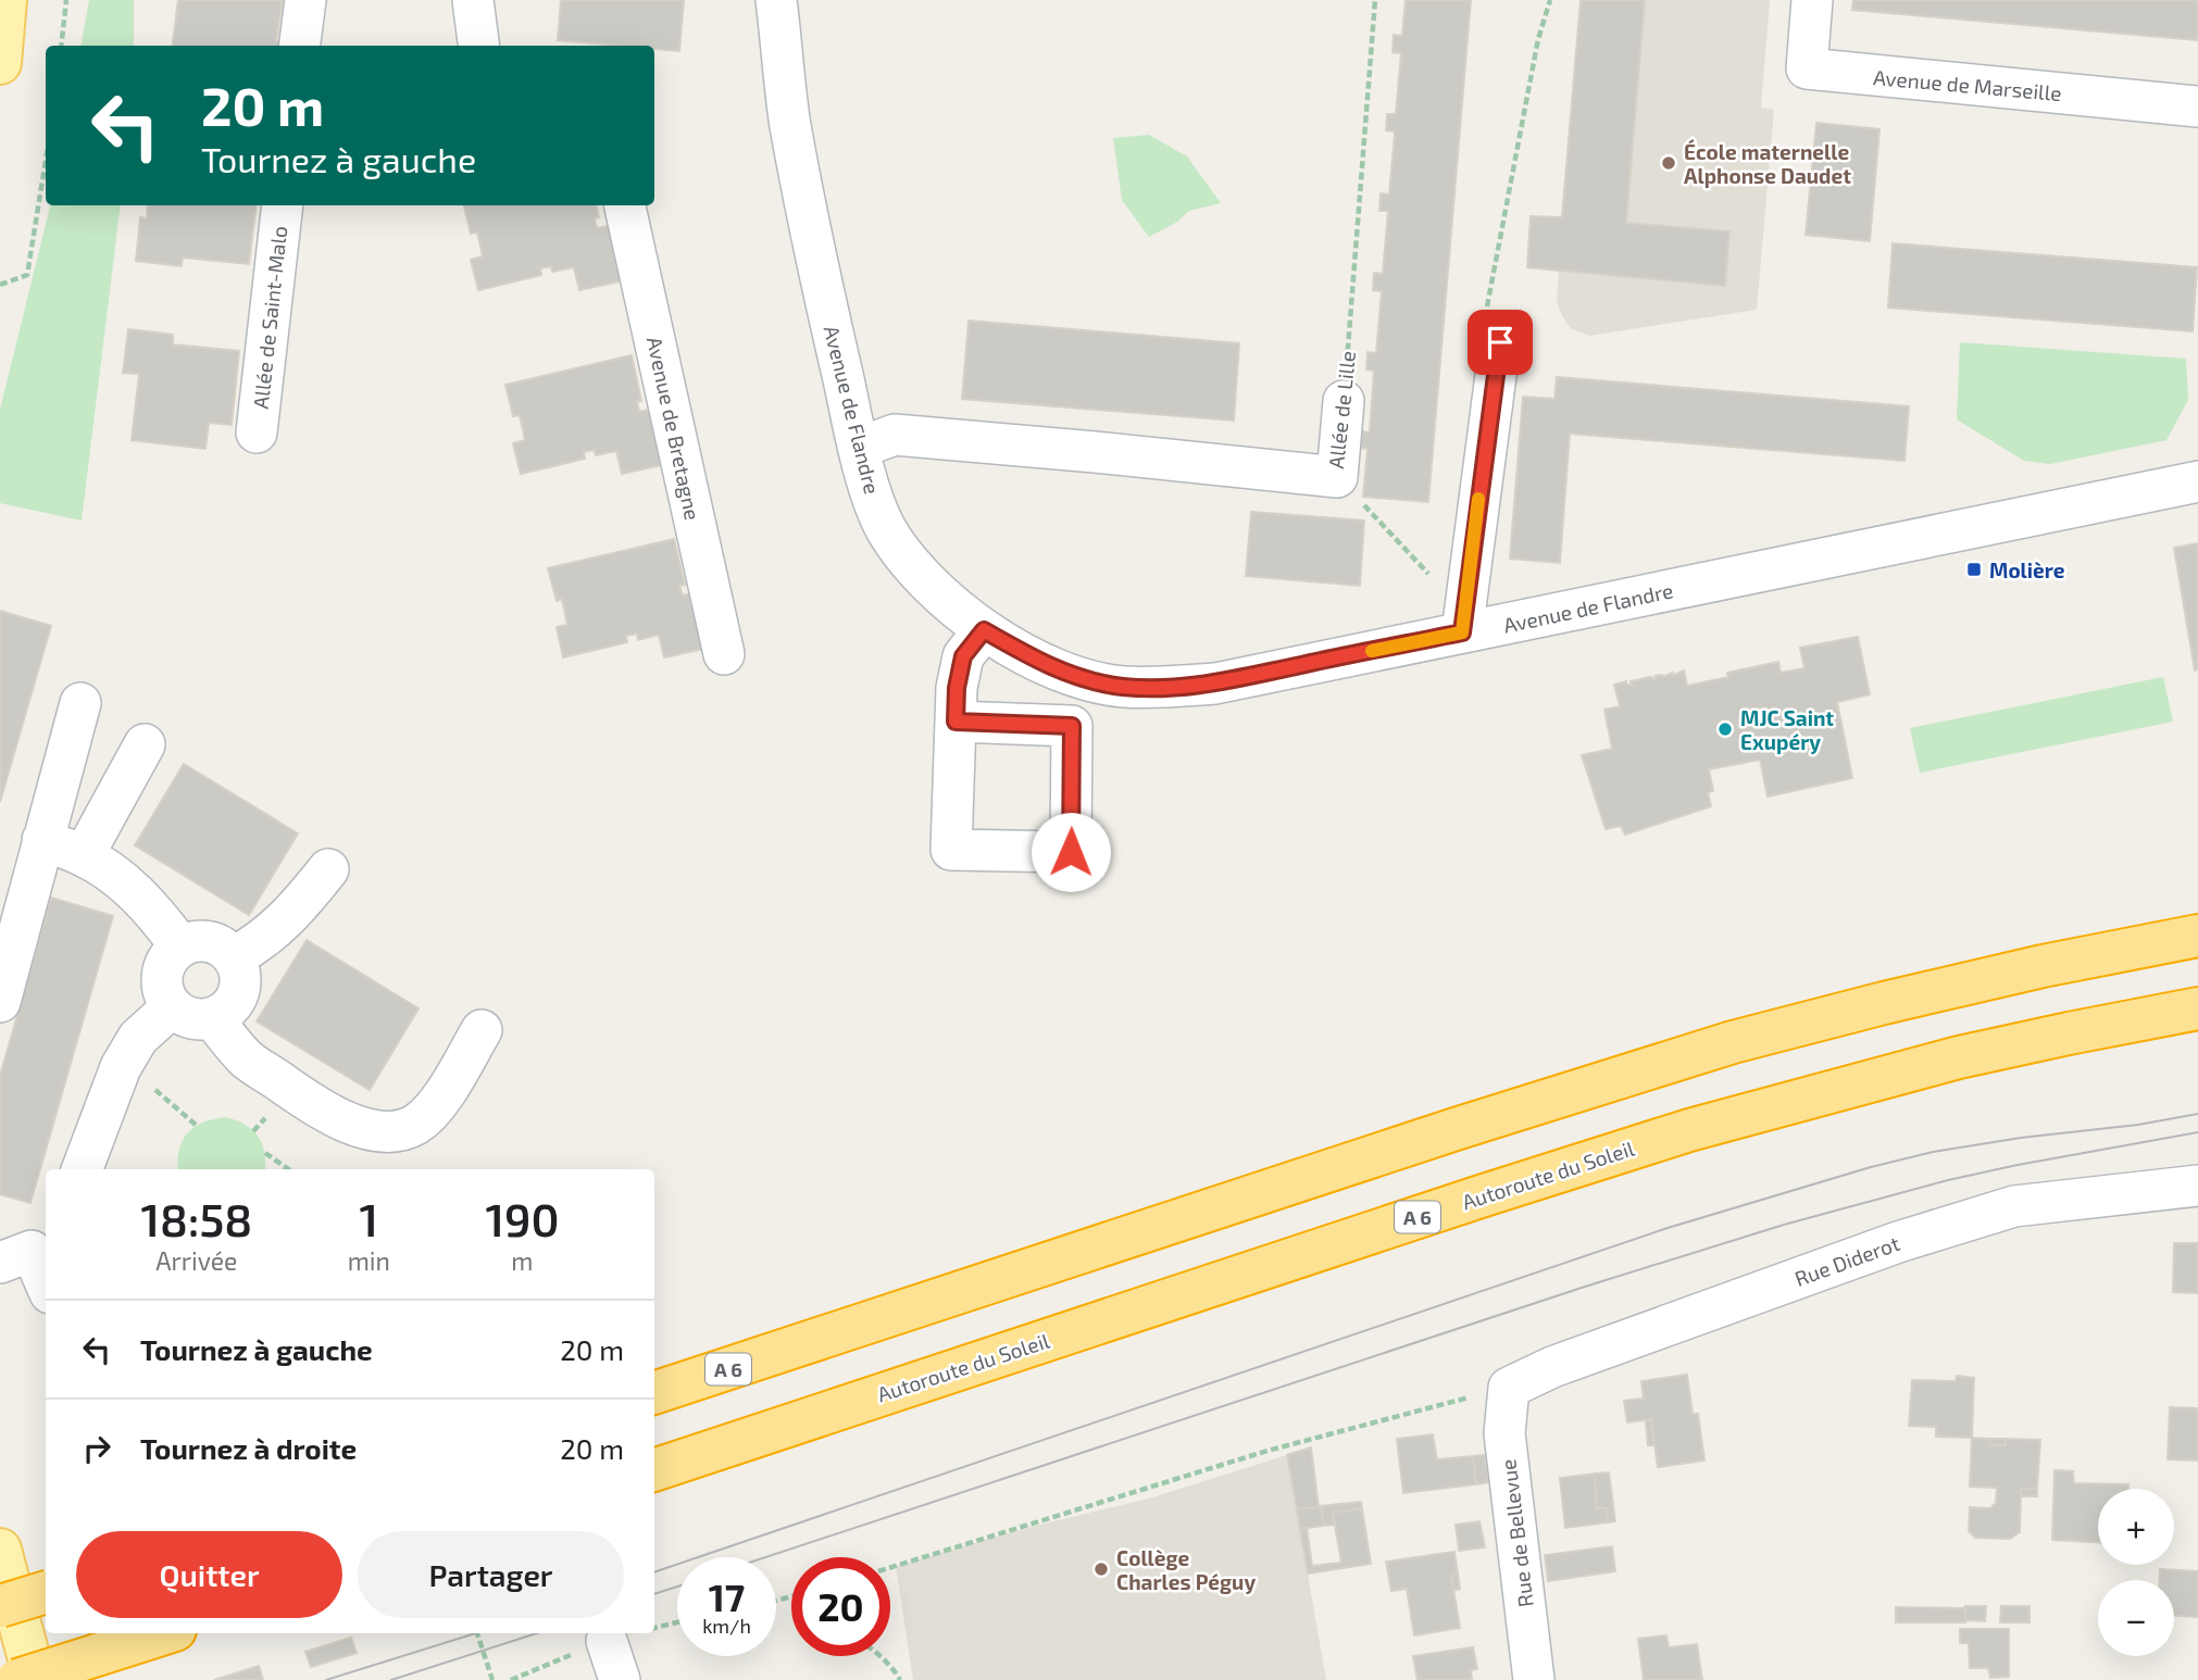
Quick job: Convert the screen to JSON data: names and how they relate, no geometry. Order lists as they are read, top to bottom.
{
  "streets": {
    "highway": ["Autoroute du Soleil", "A 6"],
    "street": [
      "Avenue de Marseille",
      "Allée de Saint-Malo",
      "Avenue de Flandre",
      "Allée de Lille",
      "Avenue de Bretagne",
      "Rue Diderot",
      "Rue de Bellevue"
    ]
  },
  "crossings": [
    ["Avenue de Flandre", "Allée de Lille"],
    ["Rue Diderot", "Rue de Bellevue"]
  ],
  "places": {
    "other": ["École maternelle Alphonse Daudet", "MJC Saint Exupéry", "Collège Charles Péguy"],
    "transit": ["Molière"]
  },
  "page": {
    "turn": ["20 m", "Tournez à gauche"],
    "eta": [
      "18:58",
      "Arrivée",
      "1",
      "min",
      "190",
      "m"
    ],
    "list": [
      {
        "name": "Tournez à gauche",
        "value": "20 m"
      },
      {
        "name": "Tournez à droite",
        "value": "20 m"
      }
    ],
    "map_buttons": ["+", "−"],
    "buttons": ["Quitter", "Partager"],
    "speed": "17 km/h",
    "limit": "20"
  }
}
